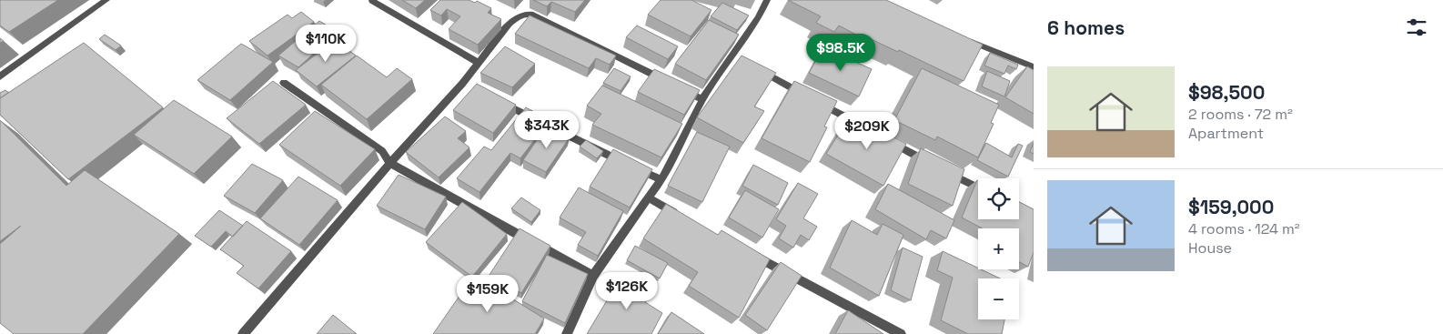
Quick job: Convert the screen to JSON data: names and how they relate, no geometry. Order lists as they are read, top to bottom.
{
  "page": {
    "heading": "6 homes",
    "price": [
      "$110K",
      "$98.5K",
      "$343K",
      "$209K",
      "$126K",
      "$159K"
    ],
    "list": [
      {
        "name": "$98,500",
        "note": "2 rooms · 72 m² · Apartment"
      },
      {
        "name": "$159,000",
        "note": "4 rooms · 124 m² · House"
      }
    ],
    "map_buttons": ["+", "−"]
  }
}
